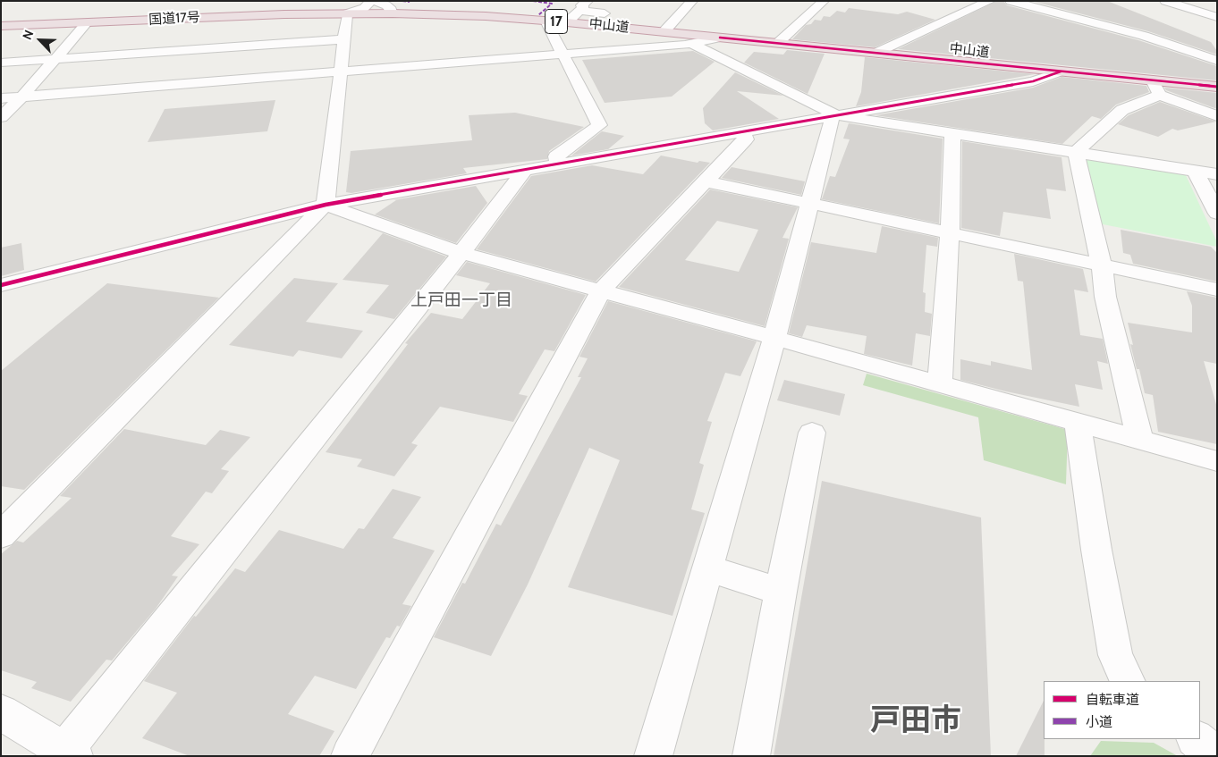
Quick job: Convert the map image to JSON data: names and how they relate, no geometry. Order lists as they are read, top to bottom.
{
  "streets": {
    "highway": ["国道17号", "17", "中山道"]
  },
  "crossings": [
    ["国道17号", "中山道"]
  ],
  "districts": ["上戸田一丁目", "戸田市"],
  "legend": ["自転車道", "小道"],
  "north": "top left"
}
